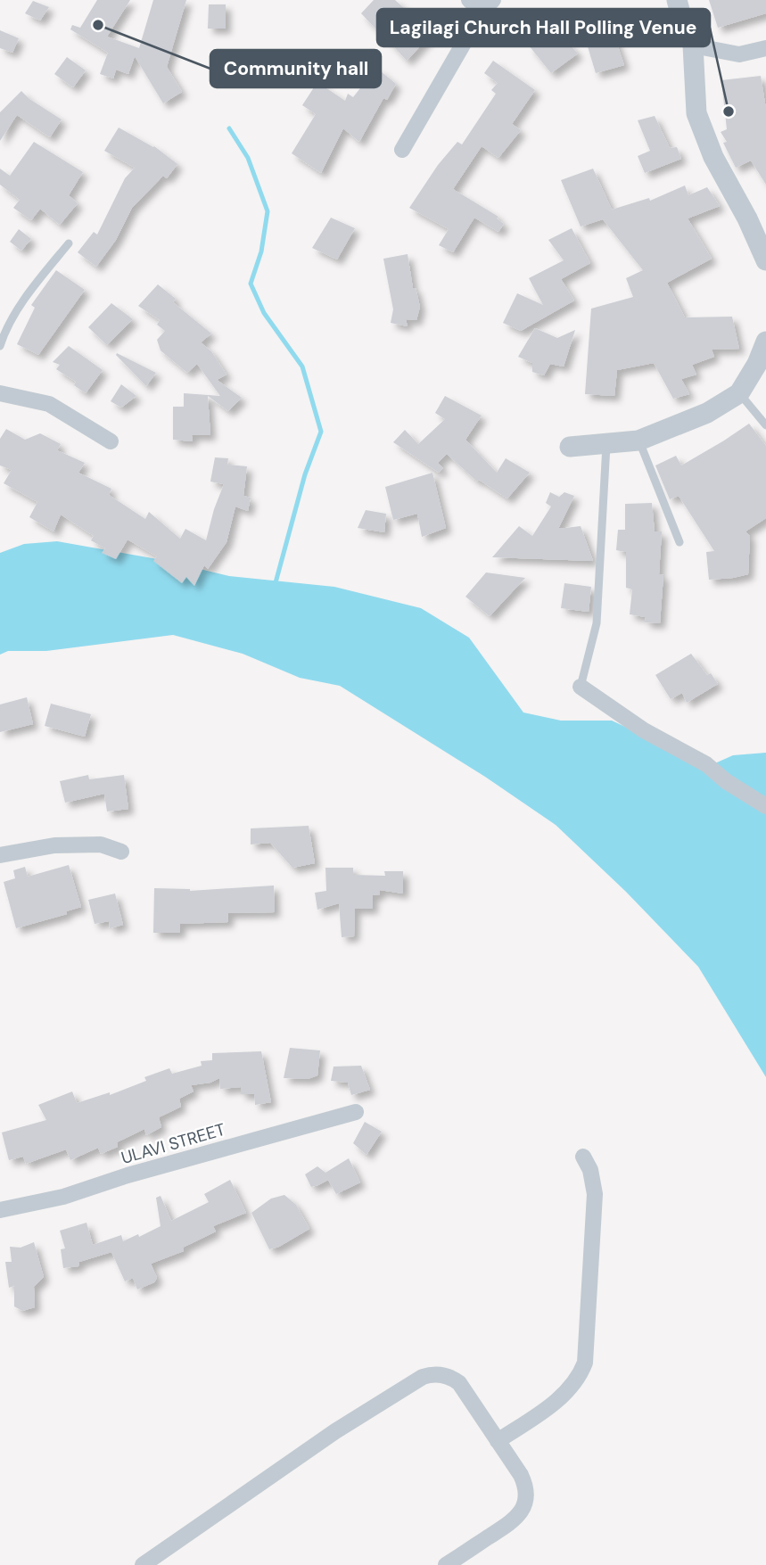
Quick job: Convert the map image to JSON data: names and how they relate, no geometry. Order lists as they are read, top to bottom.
{
  "streets": {
    "street": ["ULAVI STREET"]
  },
  "places": ["Community hall", "Lagilagi Church Hall Polling Venue"]
}
